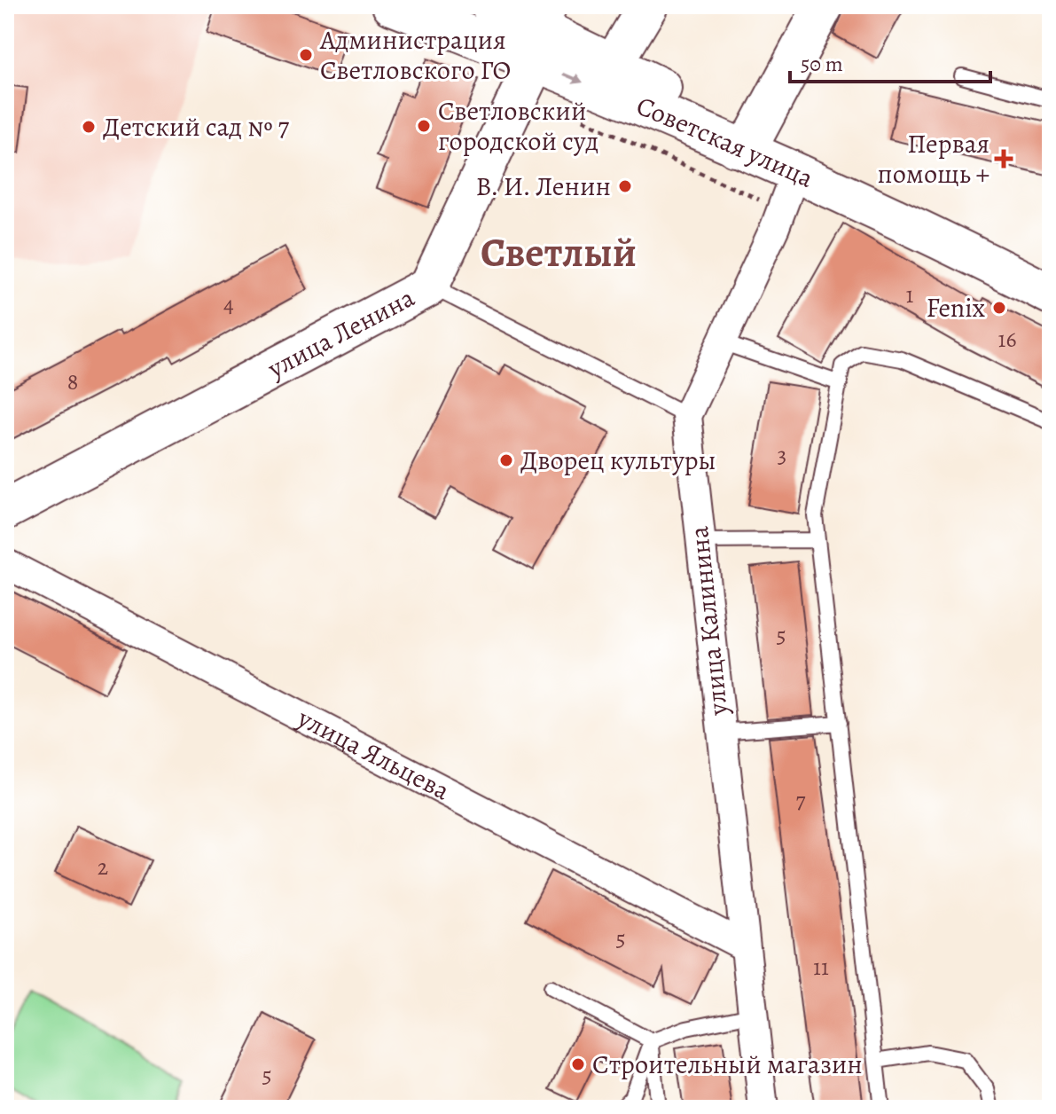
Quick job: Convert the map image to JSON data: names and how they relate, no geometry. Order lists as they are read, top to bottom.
{
  "streets": {
    "street": [
      "Советская улица",
      "улица Ленина",
      "улица Калинина",
      "улица Яльцева"
    ]
  },
  "crossings": [
    ["Советская улица", "улица Ленина"],
    ["улица Калинина", "улица Яльцева"]
  ],
  "districts": ["Светлый"],
  "places": {
    "other": [
      "Администрация Светловского ГО",
      "Светловский городской суд",
      "Детский сад № 7",
      "В. И. Ленин",
      "Fenix",
      "Дворец культуры",
      "Строительный магазин"
    ],
    "health": ["Первая помощь +"]
  },
  "house_numbers": [
    "1",
    "4",
    "16",
    "8",
    "3",
    "5",
    "7",
    "2",
    "5",
    "11",
    "5"
  ],
  "scale_bar": "50 m"
}
